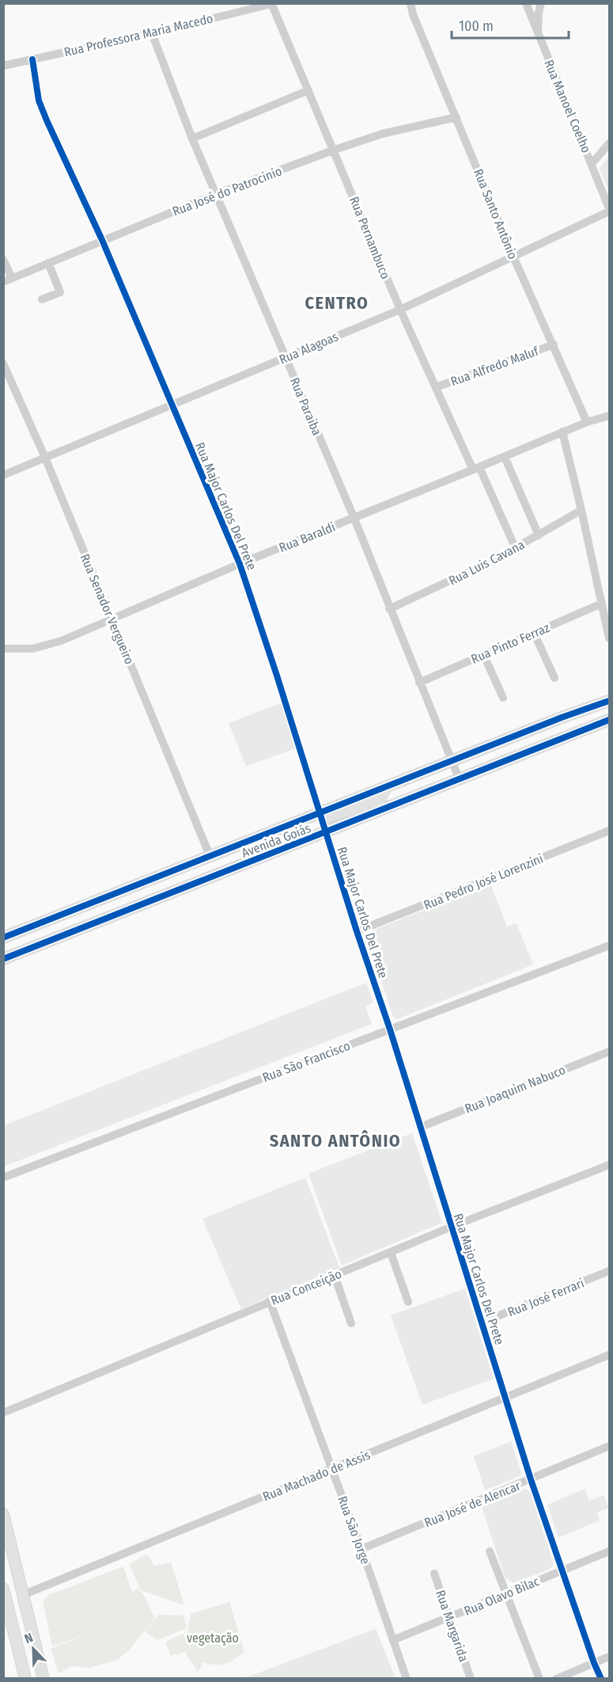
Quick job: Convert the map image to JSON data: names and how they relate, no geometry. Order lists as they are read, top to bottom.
{
  "streets": {
    "main road": ["Avenida Goiás"],
    "street": [
      "Rua Professora Maria Macedo",
      "Rua Manoel Coelho",
      "Rua José do Patrocinio",
      "Rua Santo Antônio",
      "Rua Pernambuco",
      "Rua Alagoas",
      "Rua Alfredo Maluf",
      "Rua Paraiba",
      "Rua Major Carlos Del Prete",
      "Rua Baraldi",
      "Rua Luis Cavana",
      "Rua Senador Vergueiro",
      "Rua Pinto Ferraz",
      "Rua Pedro José Lorenzini",
      "Rua São Francisco",
      "Rua Joaquim Nabuco",
      "Rua Conceição",
      "Rua José Ferrari",
      "Rua Machado de Assis",
      "Rua José de Alencar",
      "Rua São Jorge",
      "Rua Olavo Bilac",
      "Rua Margarida"
    ]
  },
  "crossings": [
    ["Rua Professora Maria Macedo", "Rua Pernambuco"],
    ["Rua Professora Maria Macedo", "Rua Paraiba"],
    ["Rua Professora Maria Macedo", "Rua Major Carlos Del Prete"],
    ["Rua Manoel Coelho", "Rua Alagoas"],
    ["Rua José do Patrocinio", "Rua Santo Antônio"],
    ["Rua José do Patrocinio", "Rua Pernambuco"],
    ["Rua José do Patrocinio", "Rua Paraiba"],
    ["Rua José do Patrocinio", "Rua Major Carlos Del Prete"],
    ["Rua Santo Antônio", "Rua Alagoas"],
    ["Rua Santo Antônio", "Rua Alfredo Maluf"],
    ["Rua Santo Antônio", "Rua Baraldi"],
    ["Rua Pernambuco", "Rua Alagoas"],
    ["Rua Pernambuco", "Rua Alfredo Maluf"],
    ["Rua Pernambuco", "Rua Baraldi"],
    ["Rua Pernambuco", "Rua Luis Cavana"],
    ["Rua Alagoas", "Rua Paraiba"],
    ["Rua Alagoas", "Rua Major Carlos Del Prete"],
    ["Rua Alagoas", "Rua Senador Vergueiro"],
    ["Rua Paraiba", "Rua Baraldi"],
    ["Rua Paraiba", "Rua Luis Cavana"],
    ["Rua Paraiba", "Rua Pinto Ferraz"],
    ["Rua Paraiba", "Avenida Goiás"],
    ["Rua Major Carlos Del Prete", "Rua Baraldi"],
    ["Rua Major Carlos Del Prete", "Avenida Goiás"],
    ["Rua Major Carlos Del Prete", "Rua Pedro José Lorenzini"],
    ["Rua Major Carlos Del Prete", "Rua São Francisco"],
    ["Rua Major Carlos Del Prete", "Rua Joaquim Nabuco"],
    ["Rua Major Carlos Del Prete", "Rua Conceição"],
    ["Rua Major Carlos Del Prete", "Rua José Ferrari"],
    ["Rua Major Carlos Del Prete", "Rua Machado de Assis"],
    ["Rua Major Carlos Del Prete", "Rua José de Alencar"],
    ["Rua Major Carlos Del Prete", "Rua Olavo Bilac"],
    ["Rua Baraldi", "Rua Senador Vergueiro"],
    ["Rua Senador Vergueiro", "Avenida Goiás"],
    ["Rua Conceição", "Rua São Jorge"],
    ["Rua Machado de Assis", "Rua São Jorge"],
    ["Rua José de Alencar", "Rua São Jorge"],
    ["Rua São Jorge", "Rua Olavo Bilac"],
    ["Rua Olavo Bilac", "Rua Margarida"]
  ],
  "districts": ["CENTRO", "SANTO ANTÔNIO"],
  "parks": ["vegetação"],
  "scale_bar": "100 m",
  "north": "top left"
}
